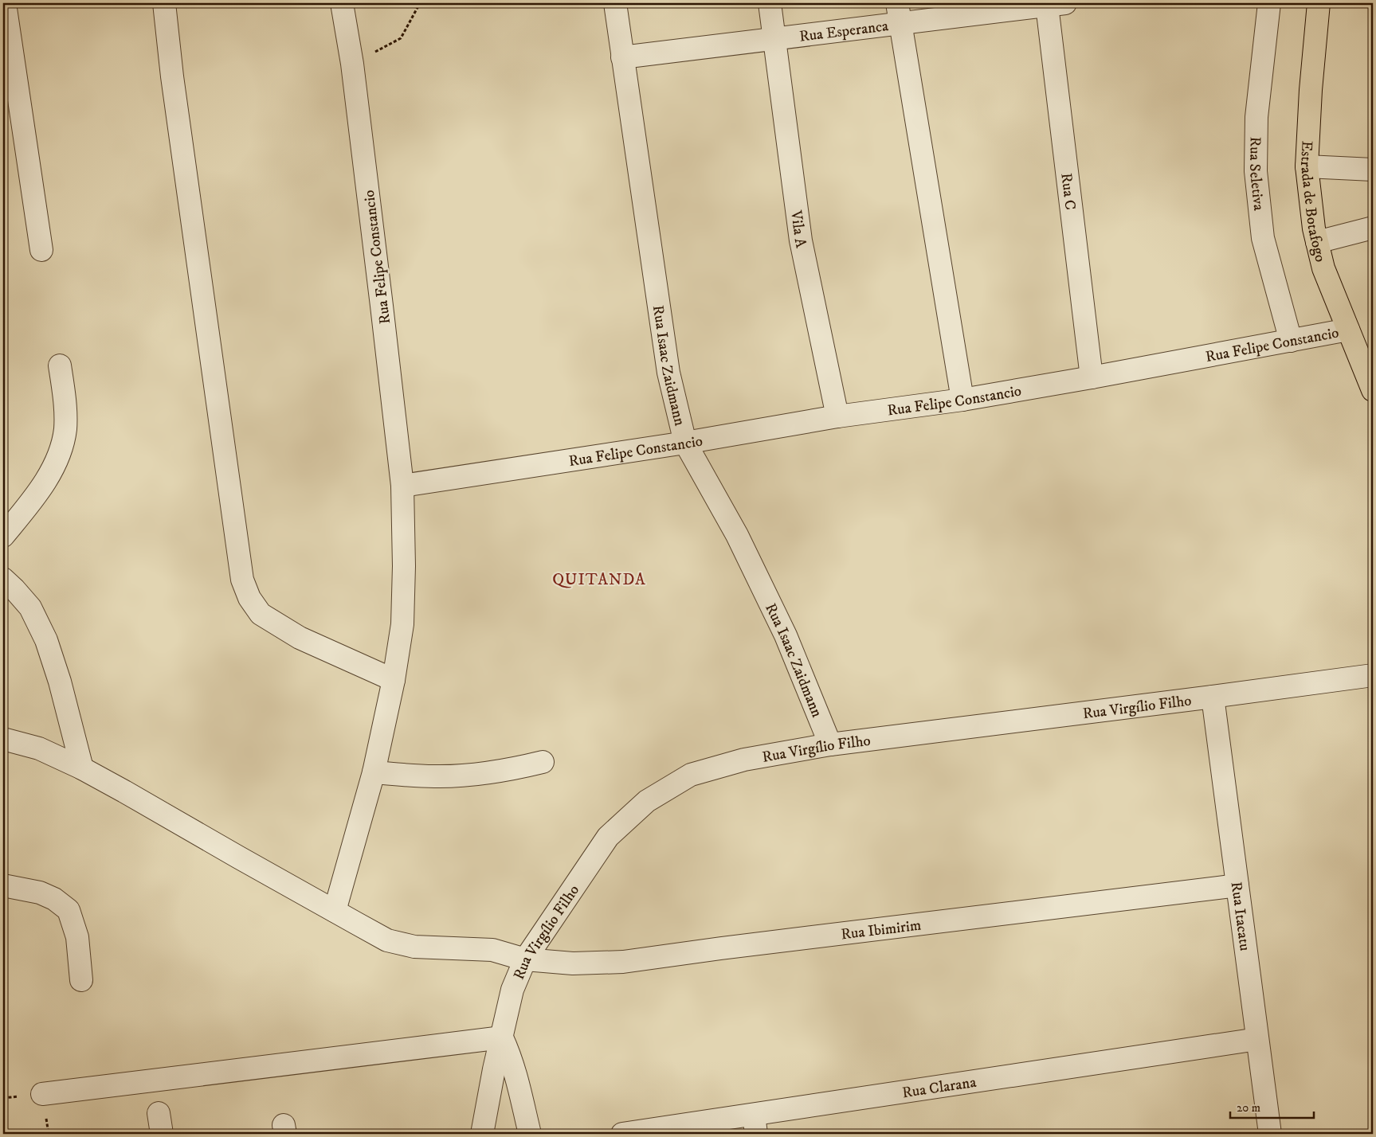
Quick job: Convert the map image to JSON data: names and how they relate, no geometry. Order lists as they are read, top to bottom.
{
  "streets": {
    "main road": ["Estrada de Botafogo"],
    "street": [
      "Rua Esperanca",
      "Rua Seletiva",
      "Rua C",
      "Vila A",
      "Rua Felipe Constancio",
      "Rua Isaac Zaidmann",
      "Rua Virgílio Filho",
      "Rua Itacatu",
      "Rua Ibimirim",
      "Rua Clarana"
    ]
  },
  "crossings": [
    ["Rua Esperanca", "Rua C"],
    ["Rua Esperanca", "Vila A"],
    ["Rua Esperanca", "Rua Isaac Zaidmann"],
    ["Rua Seletiva", "Rua Felipe Constancio"],
    ["Rua C", "Rua Felipe Constancio"],
    ["Estrada de Botafogo", "Rua Felipe Constancio"],
    ["Vila A", "Rua Felipe Constancio"],
    ["Rua Felipe Constancio", "Rua Isaac Zaidmann"],
    ["Rua Isaac Zaidmann", "Rua Virgílio Filho"],
    ["Rua Virgílio Filho", "Rua Itacatu"],
    ["Rua Virgílio Filho", "Rua Ibimirim"],
    ["Rua Itacatu", "Rua Ibimirim"],
    ["Rua Itacatu", "Rua Clarana"]
  ],
  "districts": ["QUITANDA"],
  "scale_bar": "20 m"
}
